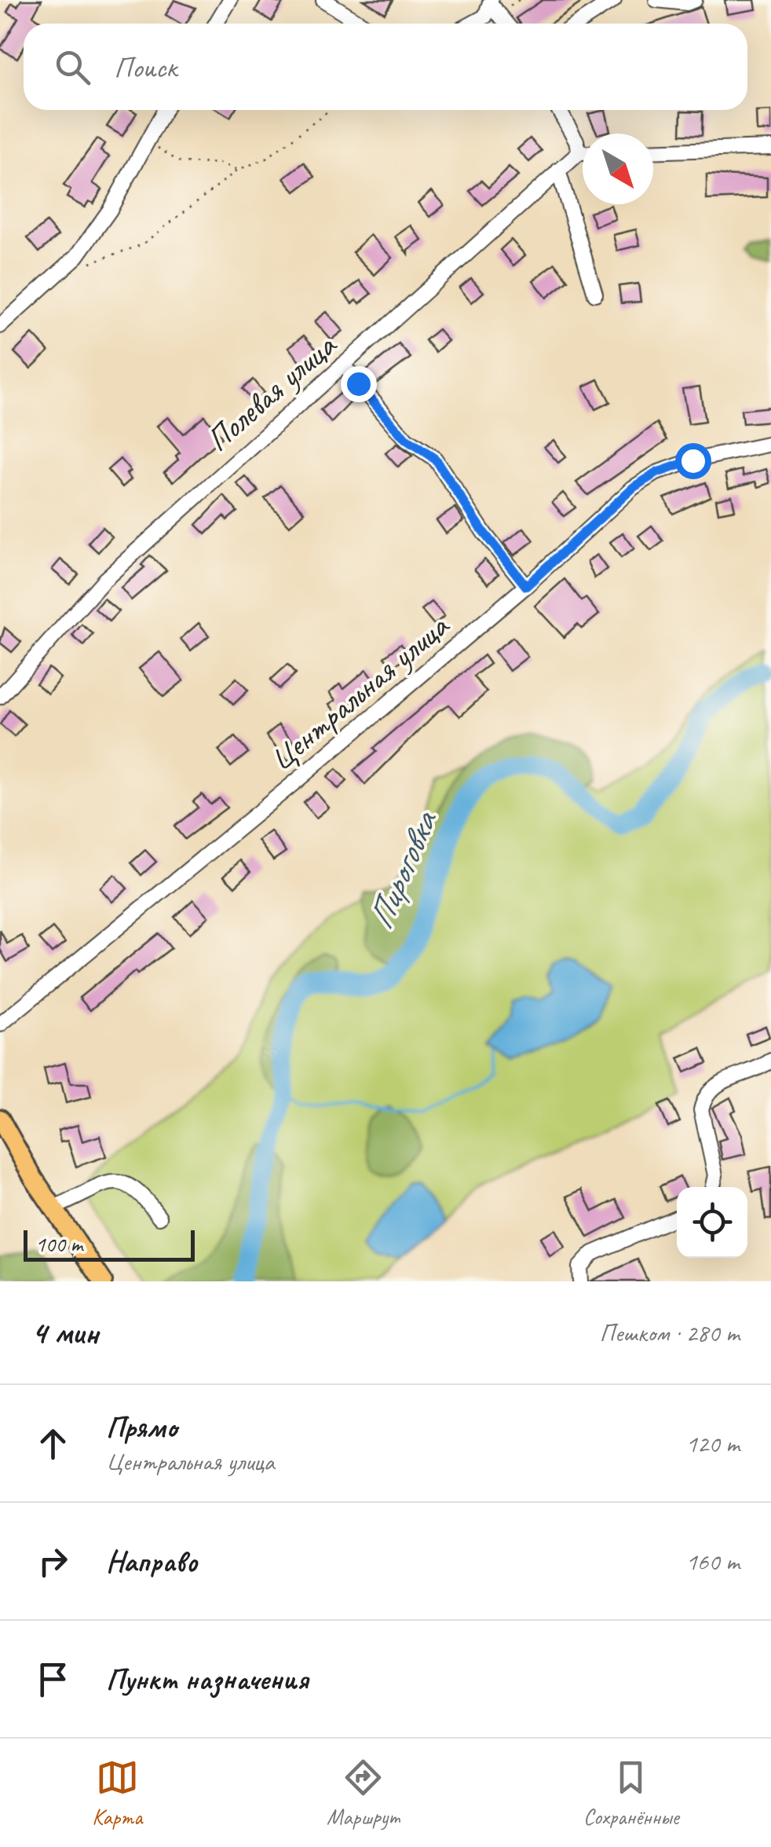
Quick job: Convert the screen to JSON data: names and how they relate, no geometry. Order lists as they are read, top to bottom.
{
  "streets": {
    "street": ["Полевая улица", "Центральная улица"]
  },
  "water": ["Пироговка"],
  "scale_bar": "100 m",
  "north": "bottom right",
  "page": {
    "search": "Поиск",
    "scale": "100 m",
    "heading": ["4 мин", "Пешком · 280 m"],
    "list": [
      ["Прямо", "Центральная улица", "120 m"],
      ["Направо", "160 m"],
      "Пункт назначения"
    ],
    "nav": ["Карта", "Маршрут", "Сохранённые"]
  }
}
